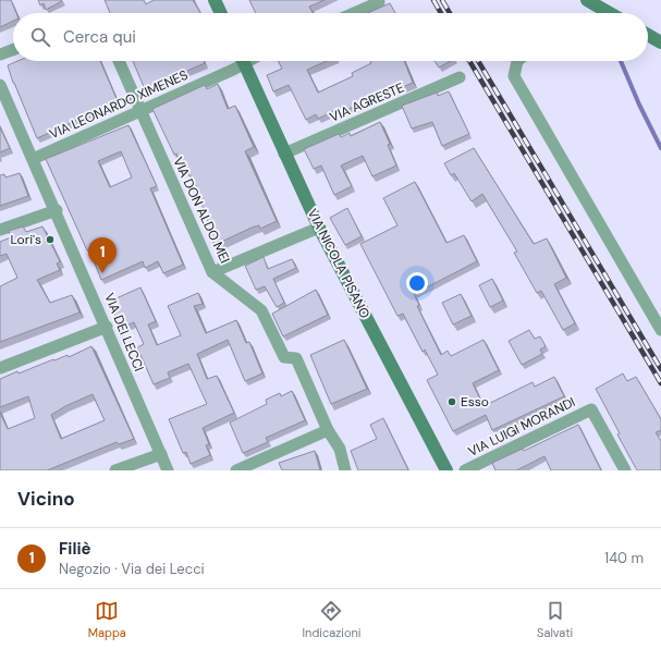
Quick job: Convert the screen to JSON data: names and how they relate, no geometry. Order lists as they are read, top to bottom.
{
  "streets": {
    "street": [
      "VIA AGRESTE",
      "VIA LEONARDO XIMENES",
      "VIA DON ALDO MEI",
      "VIA NICOLA PISANO",
      "VIA DEI LECCI",
      "VIA LUIGI MORANDI"
    ]
  },
  "crossings": [
    ["VIA AGRESTE", "VIA NICOLA PISANO"],
    ["VIA LEONARDO XIMENES", "VIA DON ALDO MEI"],
    ["VIA LEONARDO XIMENES", "VIA DEI LECCI"]
  ],
  "places": ["Lori's", "Esso"],
  "page": {
    "search": "Cerca qui",
    "pins": "1",
    "heading": "Vicino",
    "list": [
      {
        "mark": "1",
        "name": "Filiè",
        "note": "Negozio · Via dei Lecci",
        "value": "140 m"
      }
    ],
    "nav": ["Mappa", "Indicazioni", "Salvati"]
  }
}
